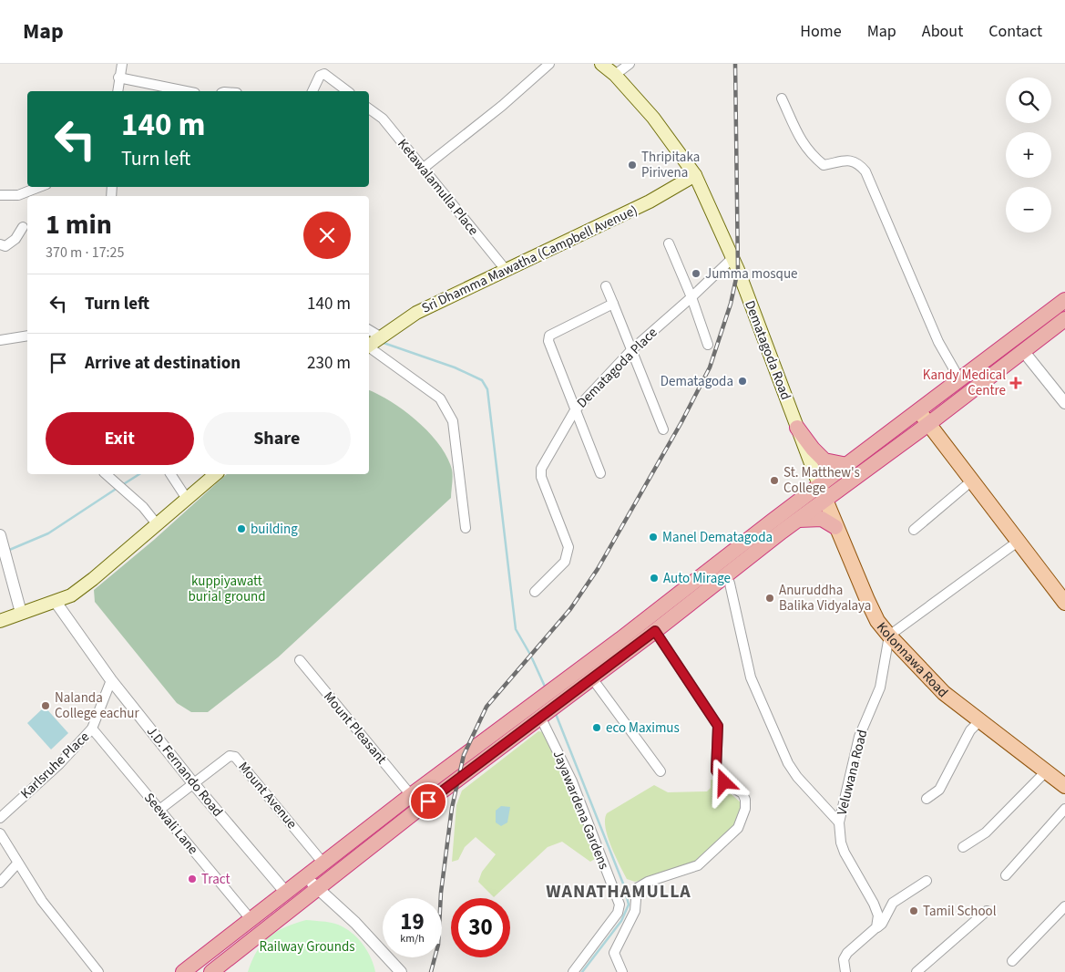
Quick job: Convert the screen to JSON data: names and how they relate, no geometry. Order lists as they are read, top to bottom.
{
  "streets": {
    "main road": ["Sri Dhamma Mawatha (Campbell Avenue)", "Dematagoda Road", "Kolonnawa Road"],
    "street": [
      "Ketawalamulla Place",
      "Dematagoda Place",
      "Mount Pleasant",
      "Karlsruhe Place",
      "J.D. Fernando Road",
      "Veluwana Road",
      "Mount Avenue",
      "Jayawardena Gardens",
      "Seewali Lane"
    ]
  },
  "crossings": [
    ["Ketawalamulla Place", "Sri Dhamma Mawatha (Campbell Avenue)"],
    ["Sri Dhamma Mawatha (Campbell Avenue)", "Dematagoda Road"],
    ["Dematagoda Road", "Dematagoda Place"],
    ["Dematagoda Road", "Kolonnawa Road"],
    ["Kolonnawa Road", "Veluwana Road"],
    ["Karlsruhe Place", "J.D. Fernando Road"],
    ["Karlsruhe Place", "Seewali Lane"],
    ["J.D. Fernando Road", "Mount Avenue"],
    ["Mount Avenue", "Seewali Lane"]
  ],
  "districts": ["WANATHAMULLA"],
  "parks": ["kuppiyawatt burial ground", "Railway Grounds"],
  "places": {
    "other": [
      "Thripitaka Pirivena",
      "Jumma mosque",
      "Dematagoda",
      "St. Matthew's College",
      "building",
      "Manel Dematagoda",
      "Auto Mirage",
      "Anuruddha Balika Vidyalaya",
      "Nalanda College eachur",
      "eco Maximus",
      "Tract",
      "Tamil School"
    ],
    "health": ["Kandy Medical Centre"]
  },
  "page": {
    "header": "Map",
    "nav": [
      "Home",
      "Map",
      "About",
      "Contact"
    ],
    "map_buttons": ["+", "−"],
    "turn": ["140 m", "Turn left"],
    "heading": ["1 min", "370 m · 17:25"],
    "list": [
      {
        "name": "Turn left",
        "value": "140 m"
      },
      {
        "name": "Arrive at destination",
        "value": "230 m"
      }
    ],
    "buttons": ["Exit", "Share"],
    "speed": "19 km/h",
    "limit": "30"
  }
}
